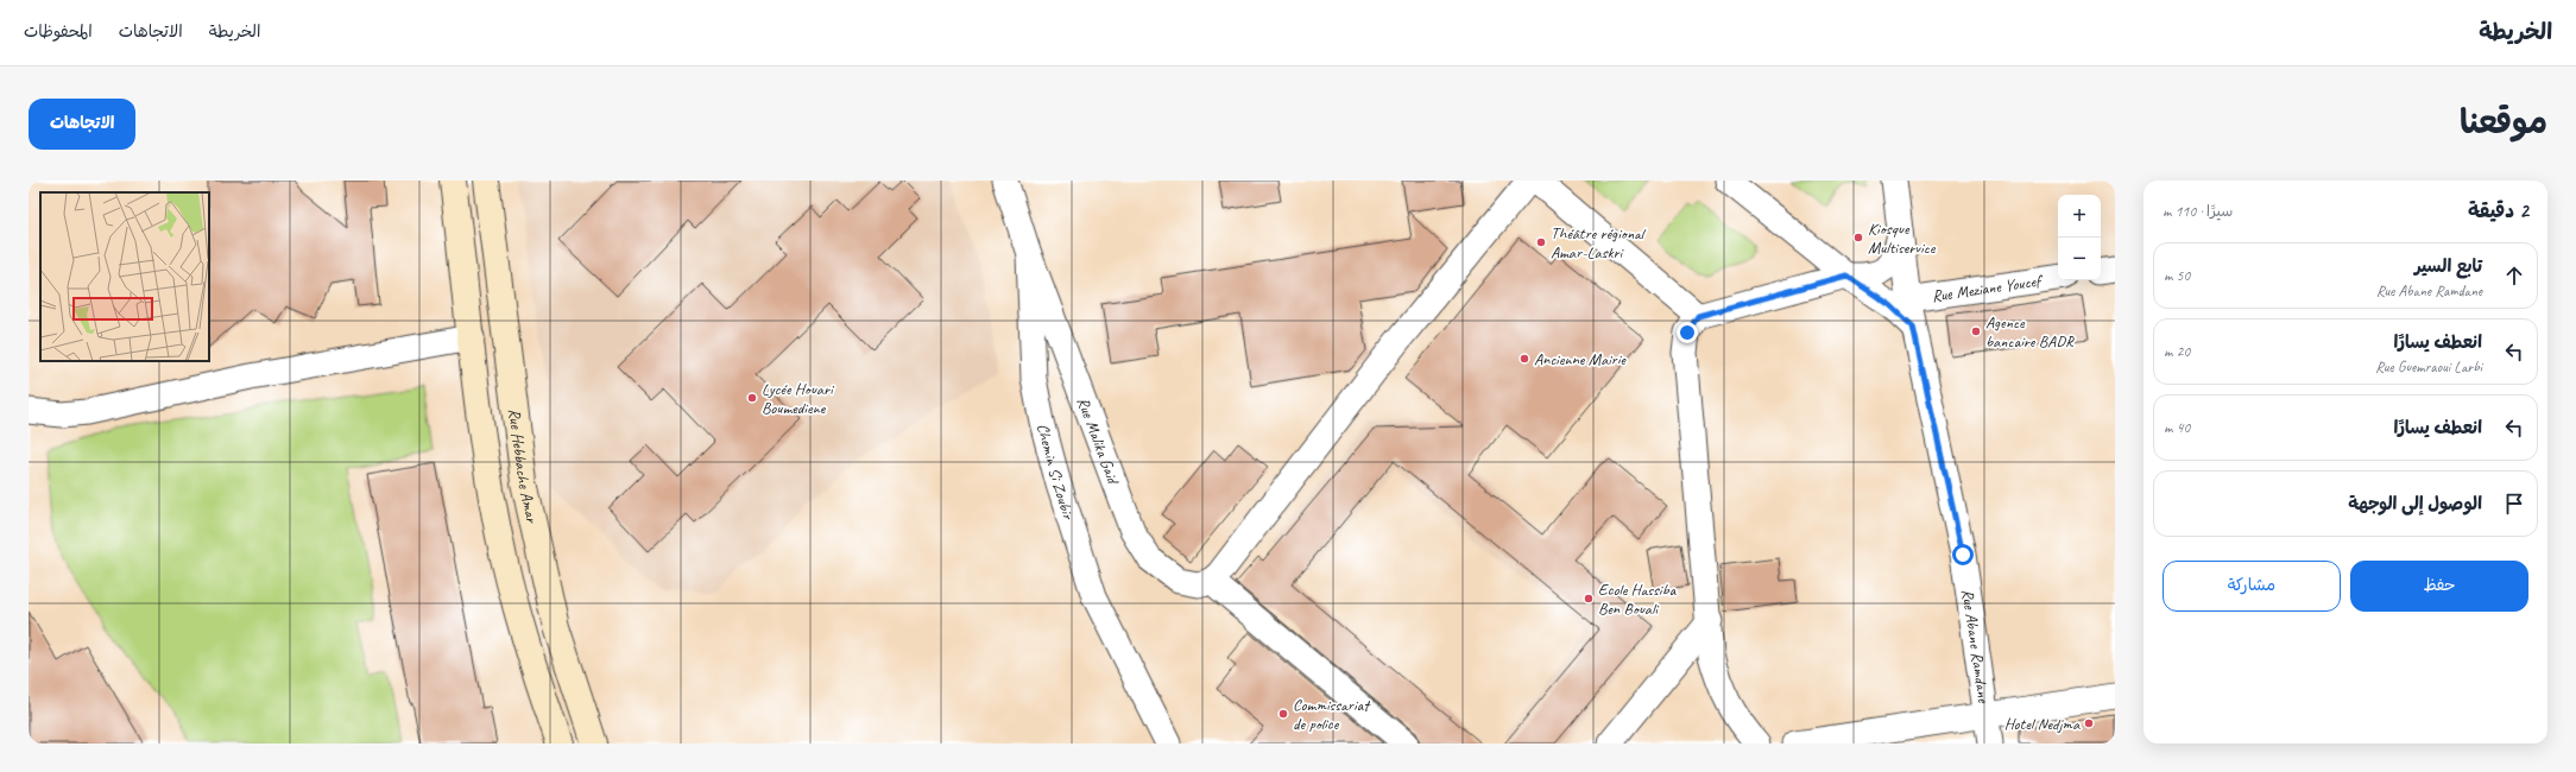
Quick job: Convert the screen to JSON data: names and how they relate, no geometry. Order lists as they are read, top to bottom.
{
  "streets": {
    "main road": ["Rue Hebbache Amar"],
    "street": [
      "Rue Meziane Youcef",
      "Rue Malika Gaid",
      "Chemin Si Zoubir",
      "Rue Abane Ramdane"
    ]
  },
  "crossings": [
    ["Rue Meziane Youcef", "Rue Abane Ramdane"],
    ["Rue Malika Gaid", "Chemin Si Zoubir"]
  ],
  "places": [
    "Kiosque Multiservice",
    "Théâtre régional Amar-Laskri",
    "Agence bancaire BADR",
    "Ancienne Mairie",
    "Lycée Houari Boumediene",
    "Ecole Hassiba Ben Bouali",
    "Commissariat de police",
    "Hotel Nedjma"
  ],
  "page": {
    "header": "الخريطة",
    "nav": ["الخريطة", "الاتجاهات", "المحفوظات"],
    "title": "موقعنا",
    "buttons": [
      "الاتجاهات",
      ["حفظ", "مشاركة"]
    ],
    "heading": ["2 دقيقة", "سيرًا · 110 m"],
    "map_buttons": ["+", "−"],
    "list": [
      ["تابع السير", "Rue Abane Ramdane", "50 m"],
      ["انعطف يسارًا", "Rue Guemraoui Larbi", "20 m"],
      ["انعطف يسارًا", "40 m"],
      "الوصول إلى الوجهة"
    ]
  }
}
